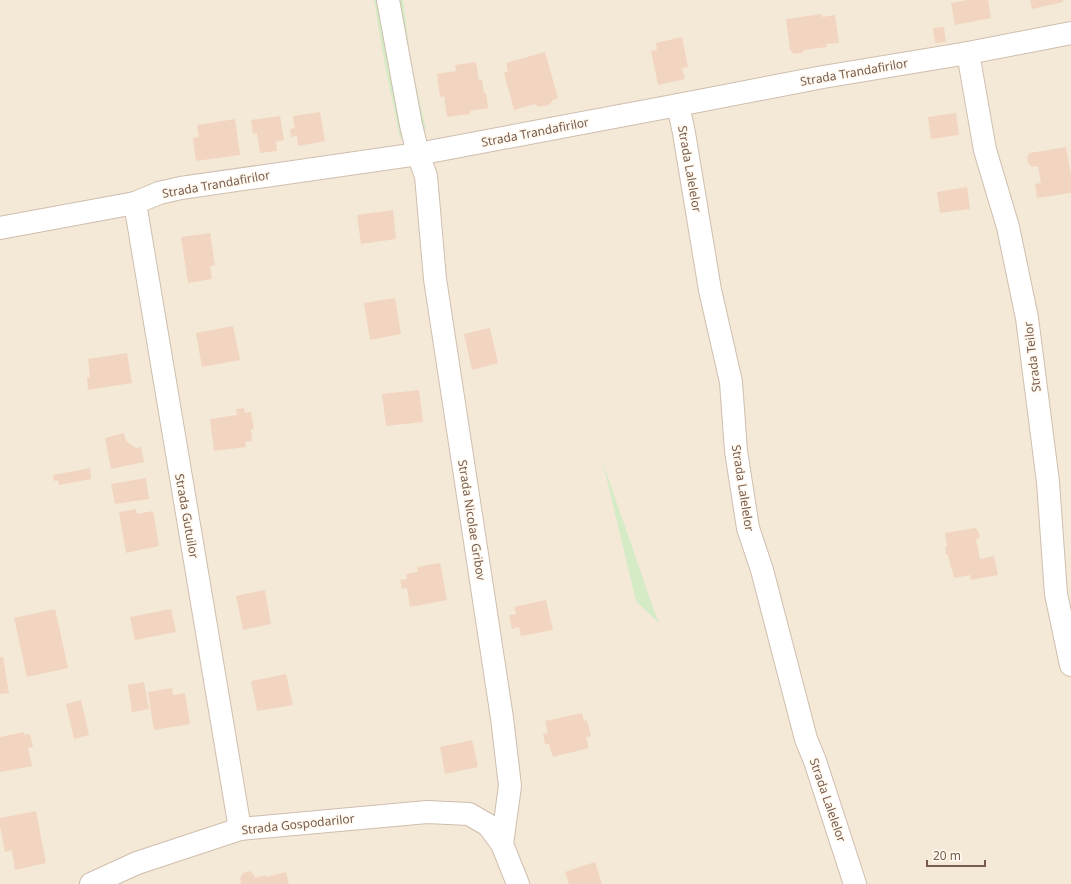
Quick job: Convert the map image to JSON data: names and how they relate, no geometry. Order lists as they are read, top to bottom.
{
  "streets": {
    "street": [
      "Strada Trandafirilor",
      "Strada Lalelelor",
      "Strada Teilor",
      "Strada Gutuilor",
      "Strada Nicolae Gribov",
      "Strada Gospodarilor"
    ]
  },
  "crossings": [
    ["Strada Trandafirilor", "Strada Lalelelor"],
    ["Strada Trandafirilor", "Strada Teilor"],
    ["Strada Trandafirilor", "Strada Gutuilor"],
    ["Strada Trandafirilor", "Strada Nicolae Gribov"],
    ["Strada Gutuilor", "Strada Gospodarilor"],
    ["Strada Nicolae Gribov", "Strada Gospodarilor"]
  ],
  "scale_bar": "20 m"
}
